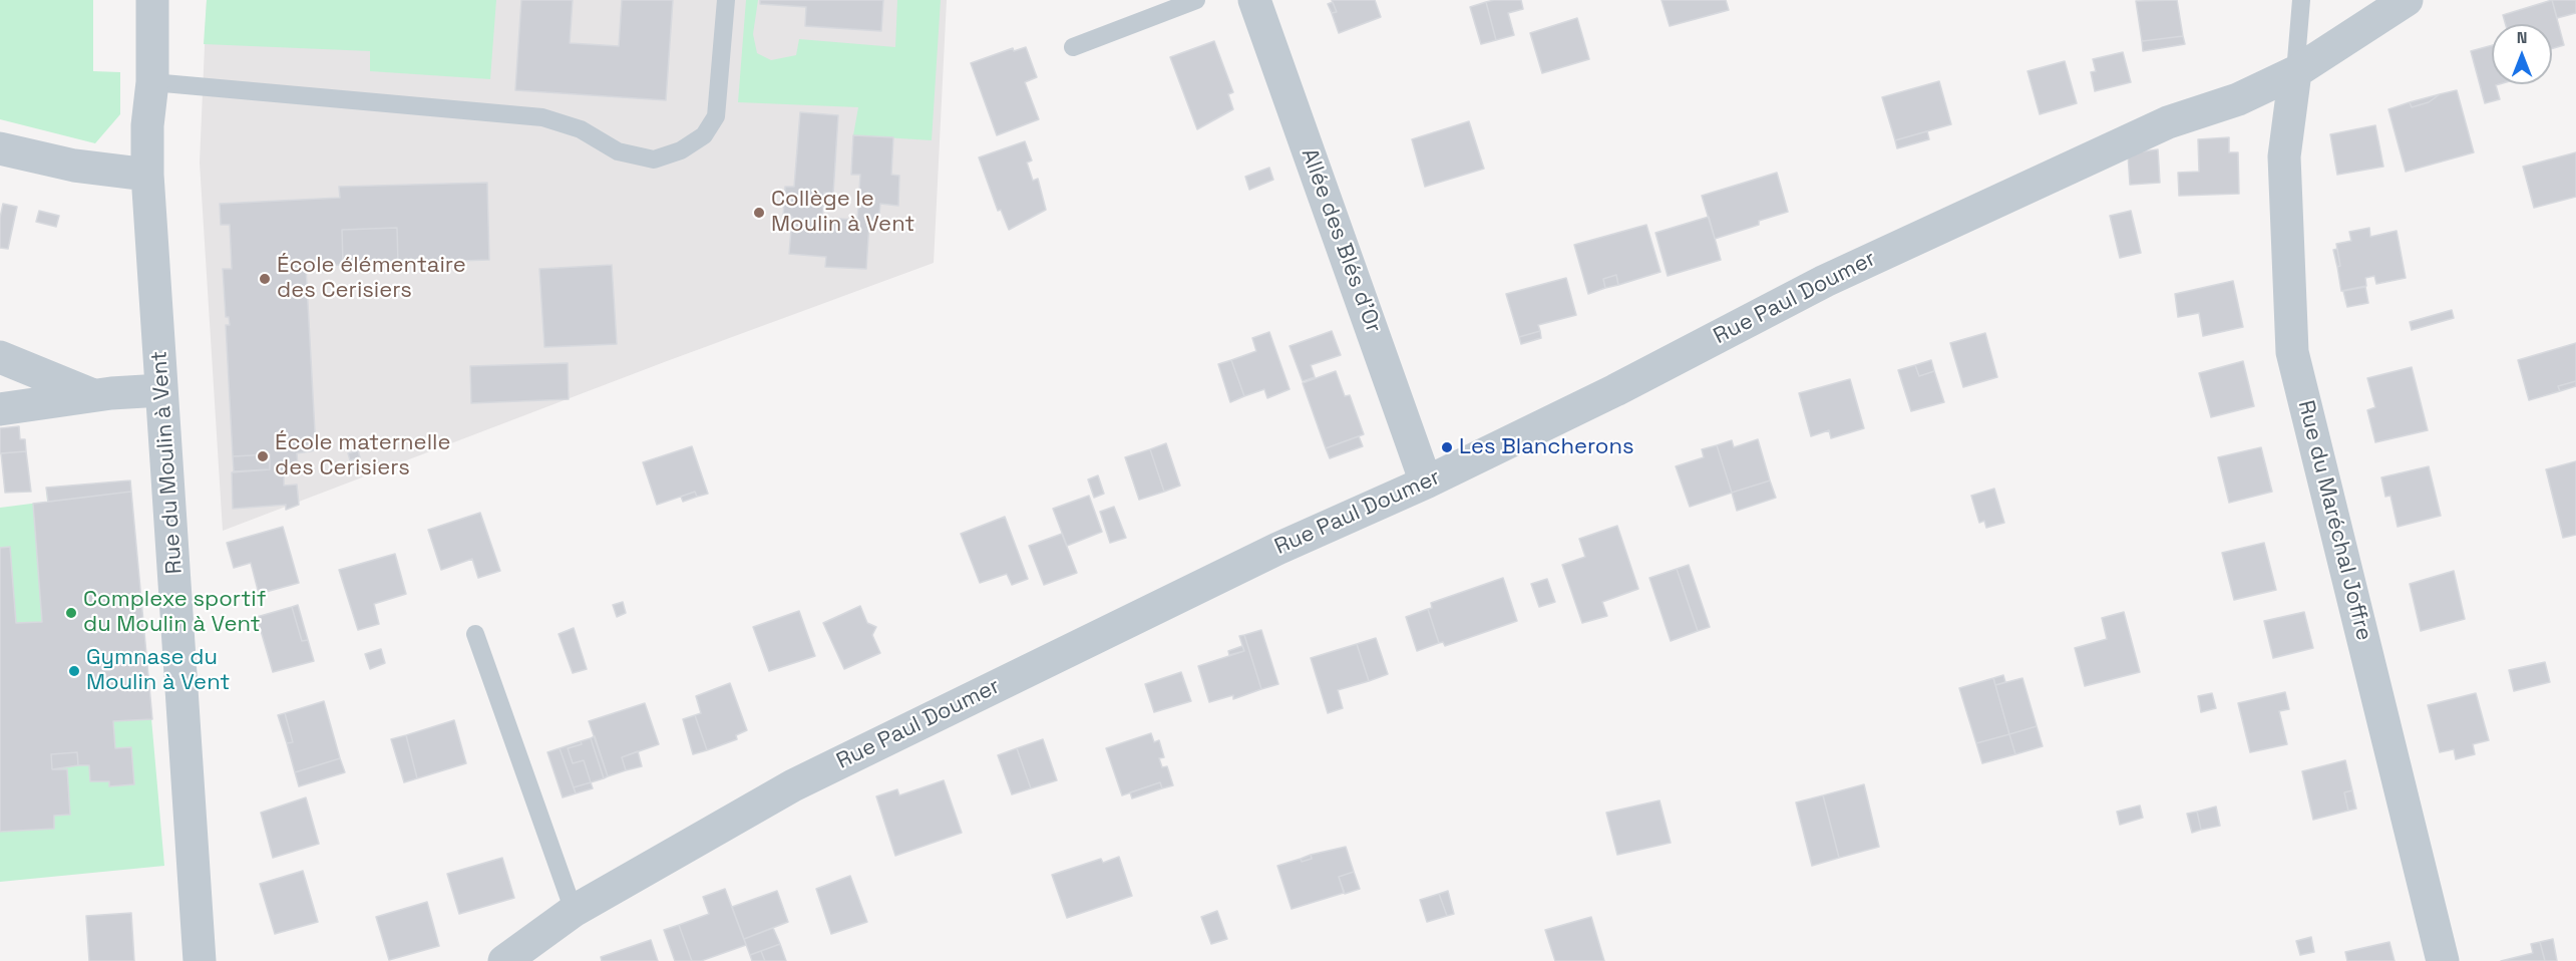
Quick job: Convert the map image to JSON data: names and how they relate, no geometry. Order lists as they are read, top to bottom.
{
  "streets": {
    "street": [
      "Allée des Blés d'Or",
      "Rue Paul Doumer",
      "Rue du Moulin à Vent",
      "Rue du Maréchal Joffre"
    ]
  },
  "crossings": [
    ["Allée des Blés d'Or", "Rue Paul Doumer"],
    ["Rue Paul Doumer", "Rue du Maréchal Joffre"]
  ],
  "places": [
    "Collège le Moulin à Vent",
    "École élémentaire des Cerisiers",
    "Les Blancherons",
    "École maternelle des Cerisiers",
    "Complexe sportif du Moulin à Vent",
    "Gymnase du Moulin à Vent"
  ],
  "north": "top"
}
